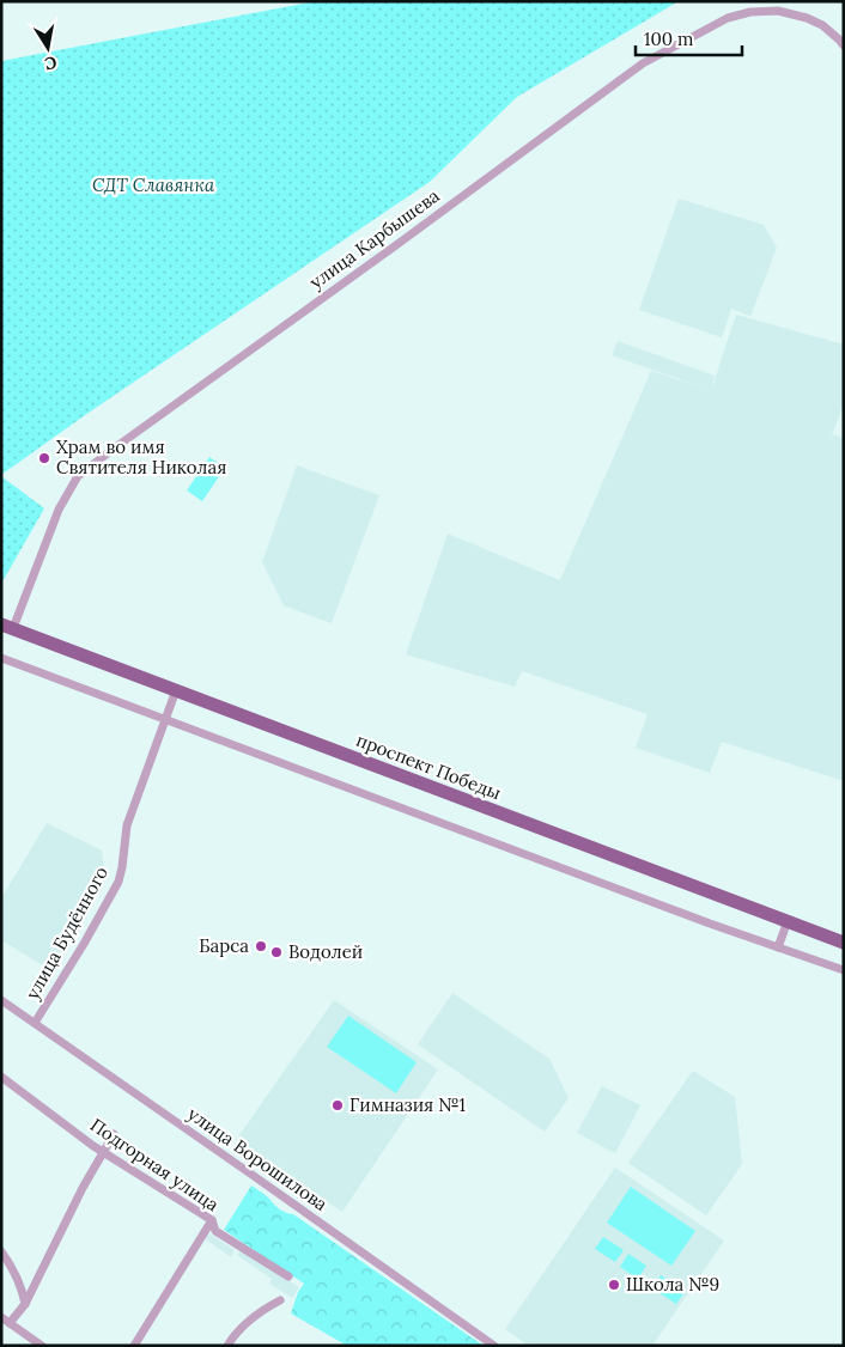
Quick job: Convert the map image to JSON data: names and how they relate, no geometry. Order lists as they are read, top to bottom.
{
  "streets": {
    "main road": ["проспект Победы"],
    "street": [
      "улица Карбышева",
      "улица Будённого",
      "улица Ворошилова",
      "Подгорная улица"
    ]
  },
  "crossings": [
    ["улица Карбышева", "проспект Победы"],
    ["проспект Победы", "улица Будённого"],
    ["улица Будённого", "улица Ворошилова"]
  ],
  "parks": ["СДТ Славянка"],
  "places": [
    "Храм во имя Святителя Николая",
    "Барса",
    "Водолей",
    "Гимназия №1",
    "Школа №9"
  ],
  "scale_bar": "100 m",
  "north": "bottom"
}
